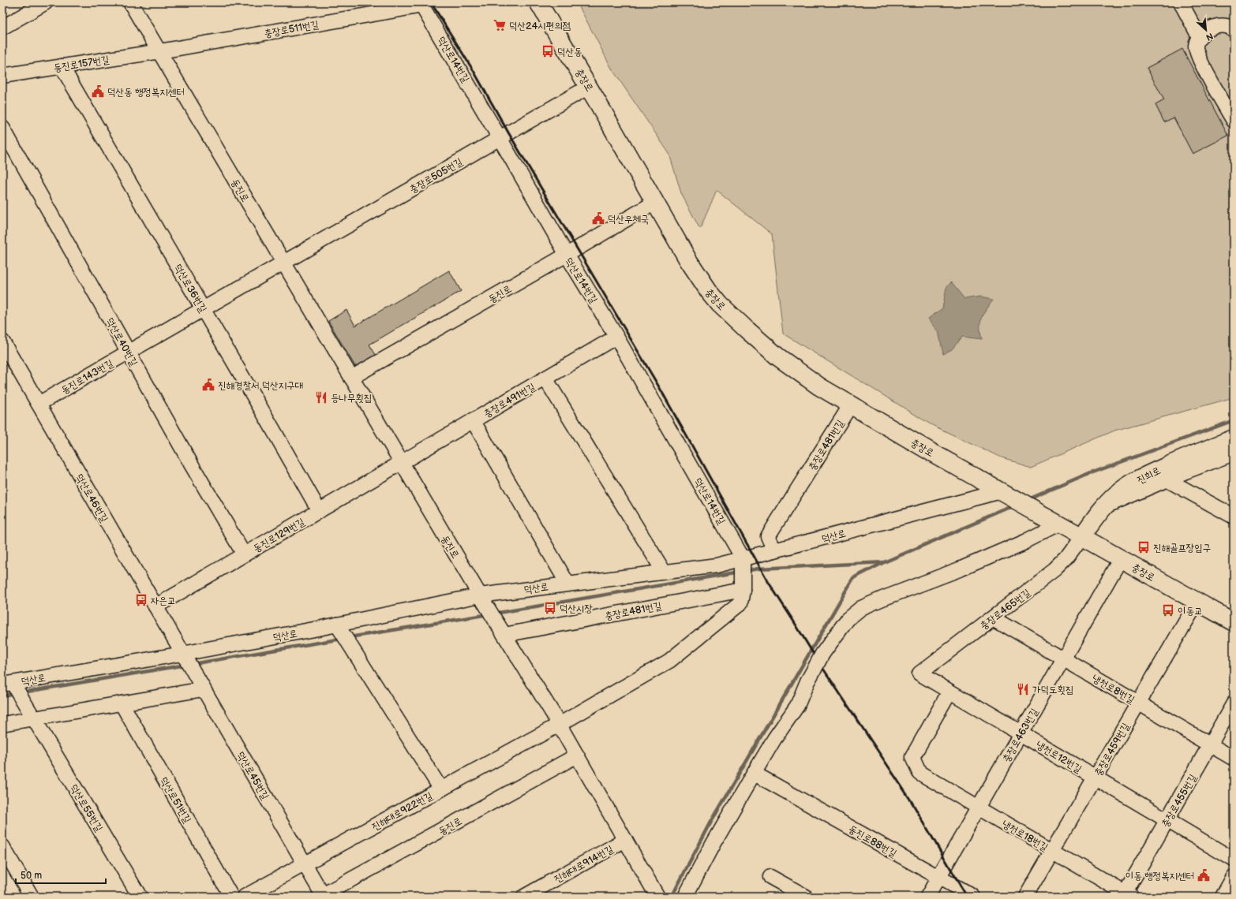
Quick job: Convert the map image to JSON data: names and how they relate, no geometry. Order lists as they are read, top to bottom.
{
  "streets": {
    "main road": ["충장로", "진희로"],
    "street": [
      "충장로511번길",
      "덕산로14번길",
      "동진로157번길",
      "충장로505번길",
      "동진로",
      "덕산로36번길",
      "덕산로40번길",
      "동진로143번길",
      "충장로491번길",
      "충장로481번길",
      "덕산로46번길",
      "동진로129번길",
      "덕산로",
      "충장로465번길",
      "냉천로8번길",
      "충장로463번길",
      "충장로459번길",
      "냉천로12번길",
      "덕산로45번길",
      "덕산로51번길",
      "충장로455번길",
      "덕산로55번길",
      "진해대로922번길",
      "냉천로18번길",
      "동진로88번길",
      "진해대로914번길"
    ]
  },
  "crossings": [
    ["충장로511번길", "덕산로14번길"],
    ["충장로511번길", "동진로157번길"],
    ["충장로511번길", "동진로"],
    ["덕산로14번길", "충장로505번길"],
    ["덕산로14번길", "동진로"],
    ["덕산로14번길", "충장로491번길"],
    ["덕산로14번길", "덕산로"],
    ["동진로157번길", "동진로"],
    ["동진로157번길", "덕산로36번길"],
    ["충장로", "충장로505번길"],
    ["충장로", "동진로"],
    ["충장로", "충장로481번길"],
    ["충장로", "진희로"],
    ["충장로", "덕산로"],
    ["충장로", "충장로465번길"],
    ["충장로", "충장로463번길"],
    ["충장로", "충장로459번길"],
    ["충장로505번길", "동진로"],
    ["충장로505번길", "동진로143번길"],
    ["동진로", "동진로143번길"],
    ["동진로", "충장로491번길"],
    ["동진로", "충장로481번길"],
    ["동진로", "동진로129번길"],
    ["동진로", "덕산로"],
    ["동진로", "덕산로45번길"],
    ["동진로", "진해대로922번길"],
    ["동진로", "진해대로914번길"],
    ["덕산로36번길", "동진로143번길"],
    ["덕산로36번길", "동진로129번길"],
    ["덕산로40번길", "동진로143번길"],
    ["덕산로40번길", "동진로129번길"],
    ["동진로143번길", "덕산로46번길"],
    ["충장로491번길", "동진로129번길"],
    ["충장로491번길", "덕산로"],
    ["충장로481번길", "덕산로"],
    ["진희로", "충장로465번길"],
    ["덕산로46번길", "동진로129번길"],
    ["덕산로46번길", "덕산로"],
    ["덕산로46번길", "덕산로45번길"],
    ["덕산로", "덕산로45번길"],
    ["덕산로", "덕산로55번길"],
    ["충장로465번길", "냉천로8번길"],
    ["충장로465번길", "냉천로12번길"],
    ["냉천로8번길", "충장로463번길"],
    ["냉천로8번길", "충장로459번길"],
    ["냉천로8번길", "충장로455번길"],
    ["충장로463번길", "냉천로12번길"],
    ["충장로463번길", "냉천로18번길"],
    ["충장로463번길", "동진로88번길"],
    ["충장로459번길", "냉천로12번길"],
    ["충장로459번길", "냉천로18번길"],
    ["냉천로12번길", "충장로455번길"],
    ["냉천로12번길", "냉천로18번길"],
    ["덕산로45번길", "진해대로922번길"],
    ["충장로455번길", "냉천로18번길"]
  ],
  "places": {
    "supermarket": ["덕산24시편의점"],
    "bus stop": [
      "덕산동",
      "진해골프장입구",
      "자은교",
      "덕산시장",
      "이동교"
    ],
    "public building": [
      "덕산동 행정복지센터",
      "덕산우체국",
      "진해경찰서 덕산지구대",
      "이동 행정복지센터"
    ],
    "restaurant": ["등나무횟집", "가덕도횟집"]
  },
  "scale_bar": "50 m",
  "north": "bottom right"
}
